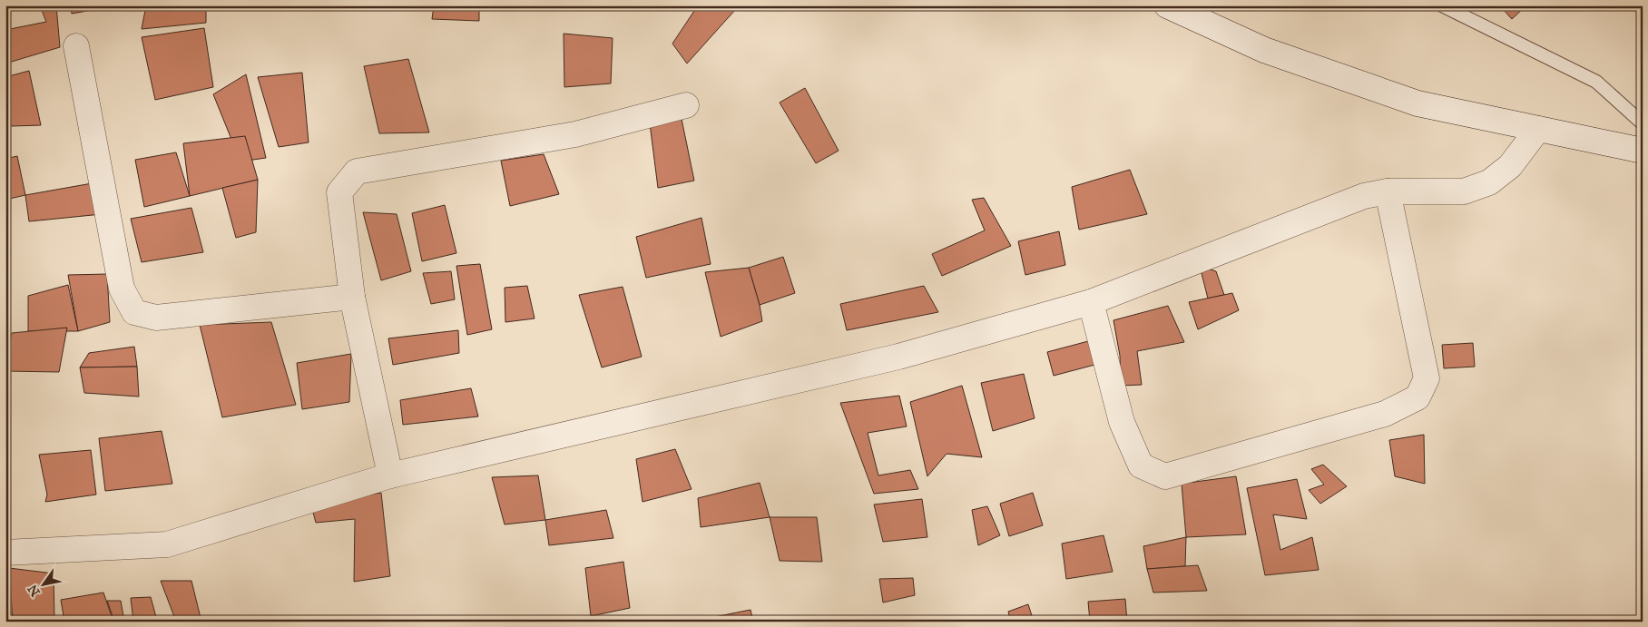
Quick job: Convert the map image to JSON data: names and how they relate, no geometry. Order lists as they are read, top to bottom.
{
  "north": "bottom left"
}
